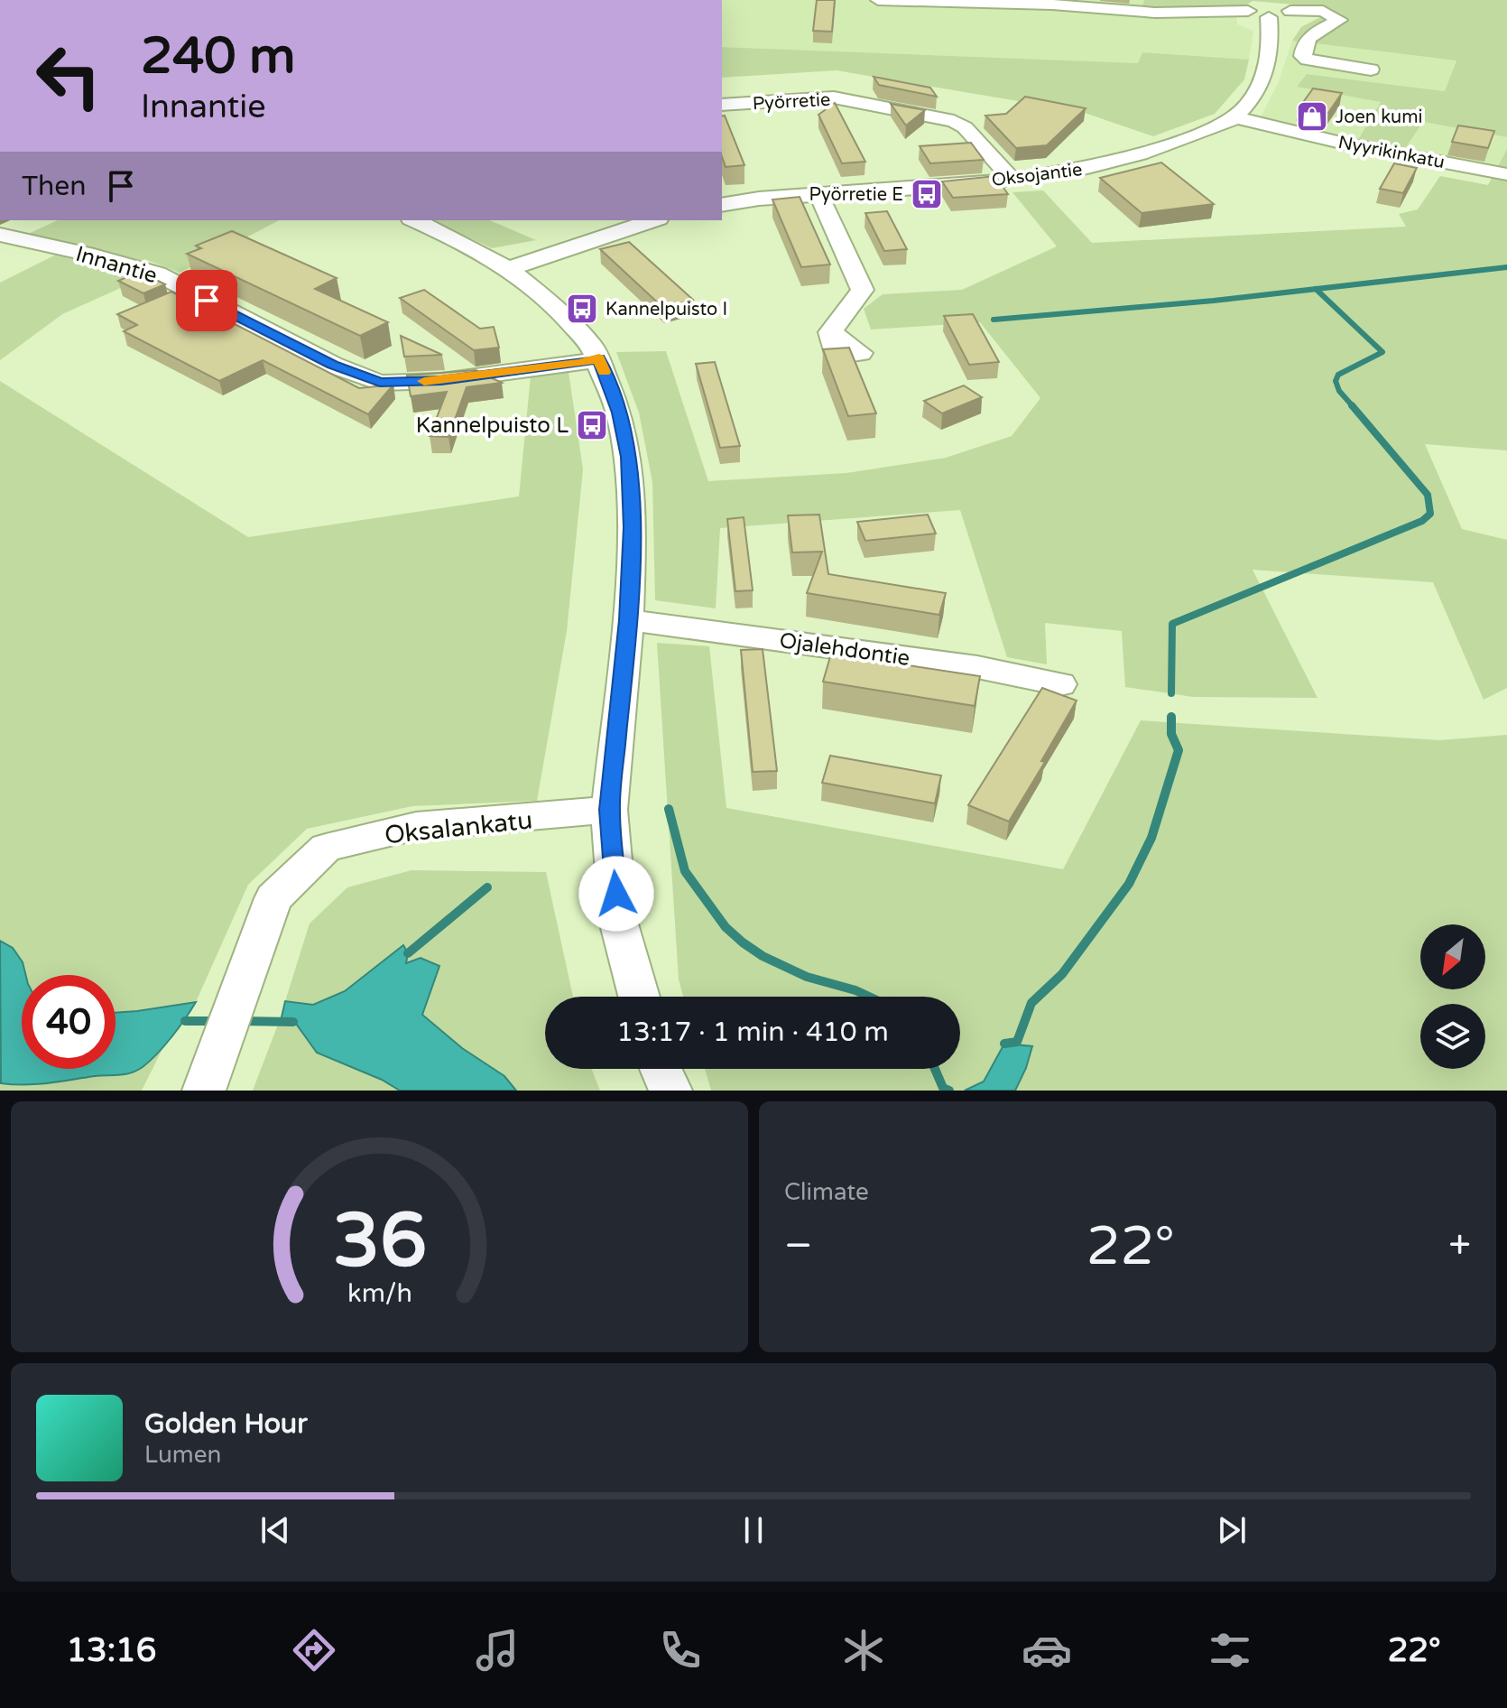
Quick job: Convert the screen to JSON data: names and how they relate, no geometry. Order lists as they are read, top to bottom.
{
  "streets": {
    "street": [
      "Pyörretie",
      "Nyyrikinkatu",
      "Oksojantie",
      "Innantie",
      "Ojalehdontie",
      "Oksalankatu"
    ]
  },
  "crossings": [
    ["Pyörretie", "Oksojantie"],
    ["Nyyrikinkatu", "Oksojantie"]
  ],
  "places": {
    "shop": ["Joen kumi"],
    "bus stop": ["Pyörretie E", "Kannelpuisto I", "Kannelpuisto L"]
  },
  "north": "bottom left",
  "page": {
    "turn": ["240 m", "Innantie"],
    "then": "Then",
    "limit": "40",
    "trip": "13:17 · 1 min · 410 m",
    "tile": "Climate",
    "heat": ["−", "22°", "+"],
    "song": ["Golden Hour", "Lumen"],
    "tabs": ["13:16", "22°"],
    "gauge": ["36", "km/h"]
  }
}
